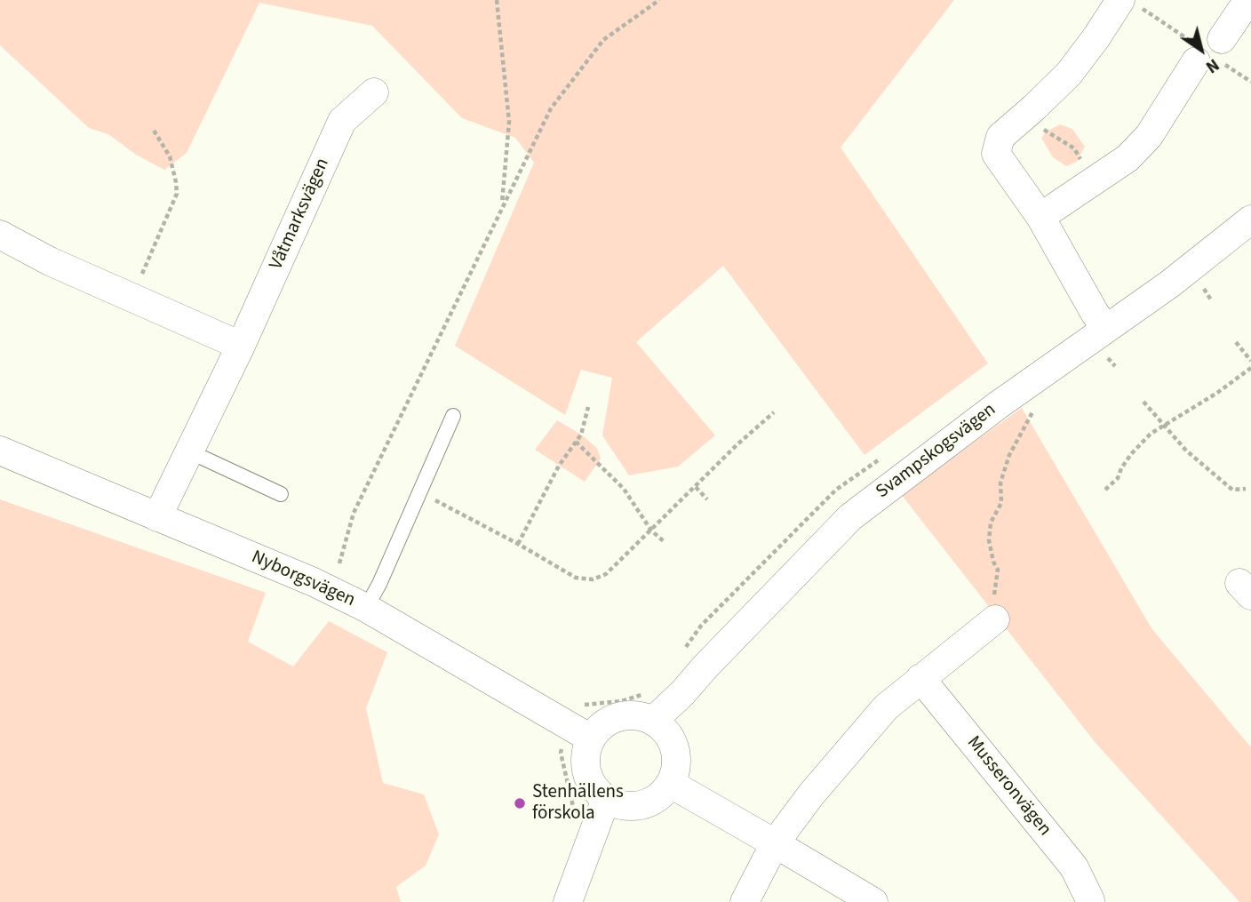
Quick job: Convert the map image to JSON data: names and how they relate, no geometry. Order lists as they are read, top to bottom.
{
  "streets": {
    "street": [
      "Våtmarksvägen",
      "Svampskogsvägen",
      "Nyborgsvägen",
      "Musseronvägen"
    ]
  },
  "crossings": [
    ["Våtmarksvägen", "Nyborgsvägen"],
    ["Svampskogsvägen", "Nyborgsvägen"]
  ],
  "places": ["Stenhällens förskola"],
  "north": "bottom right"
}
